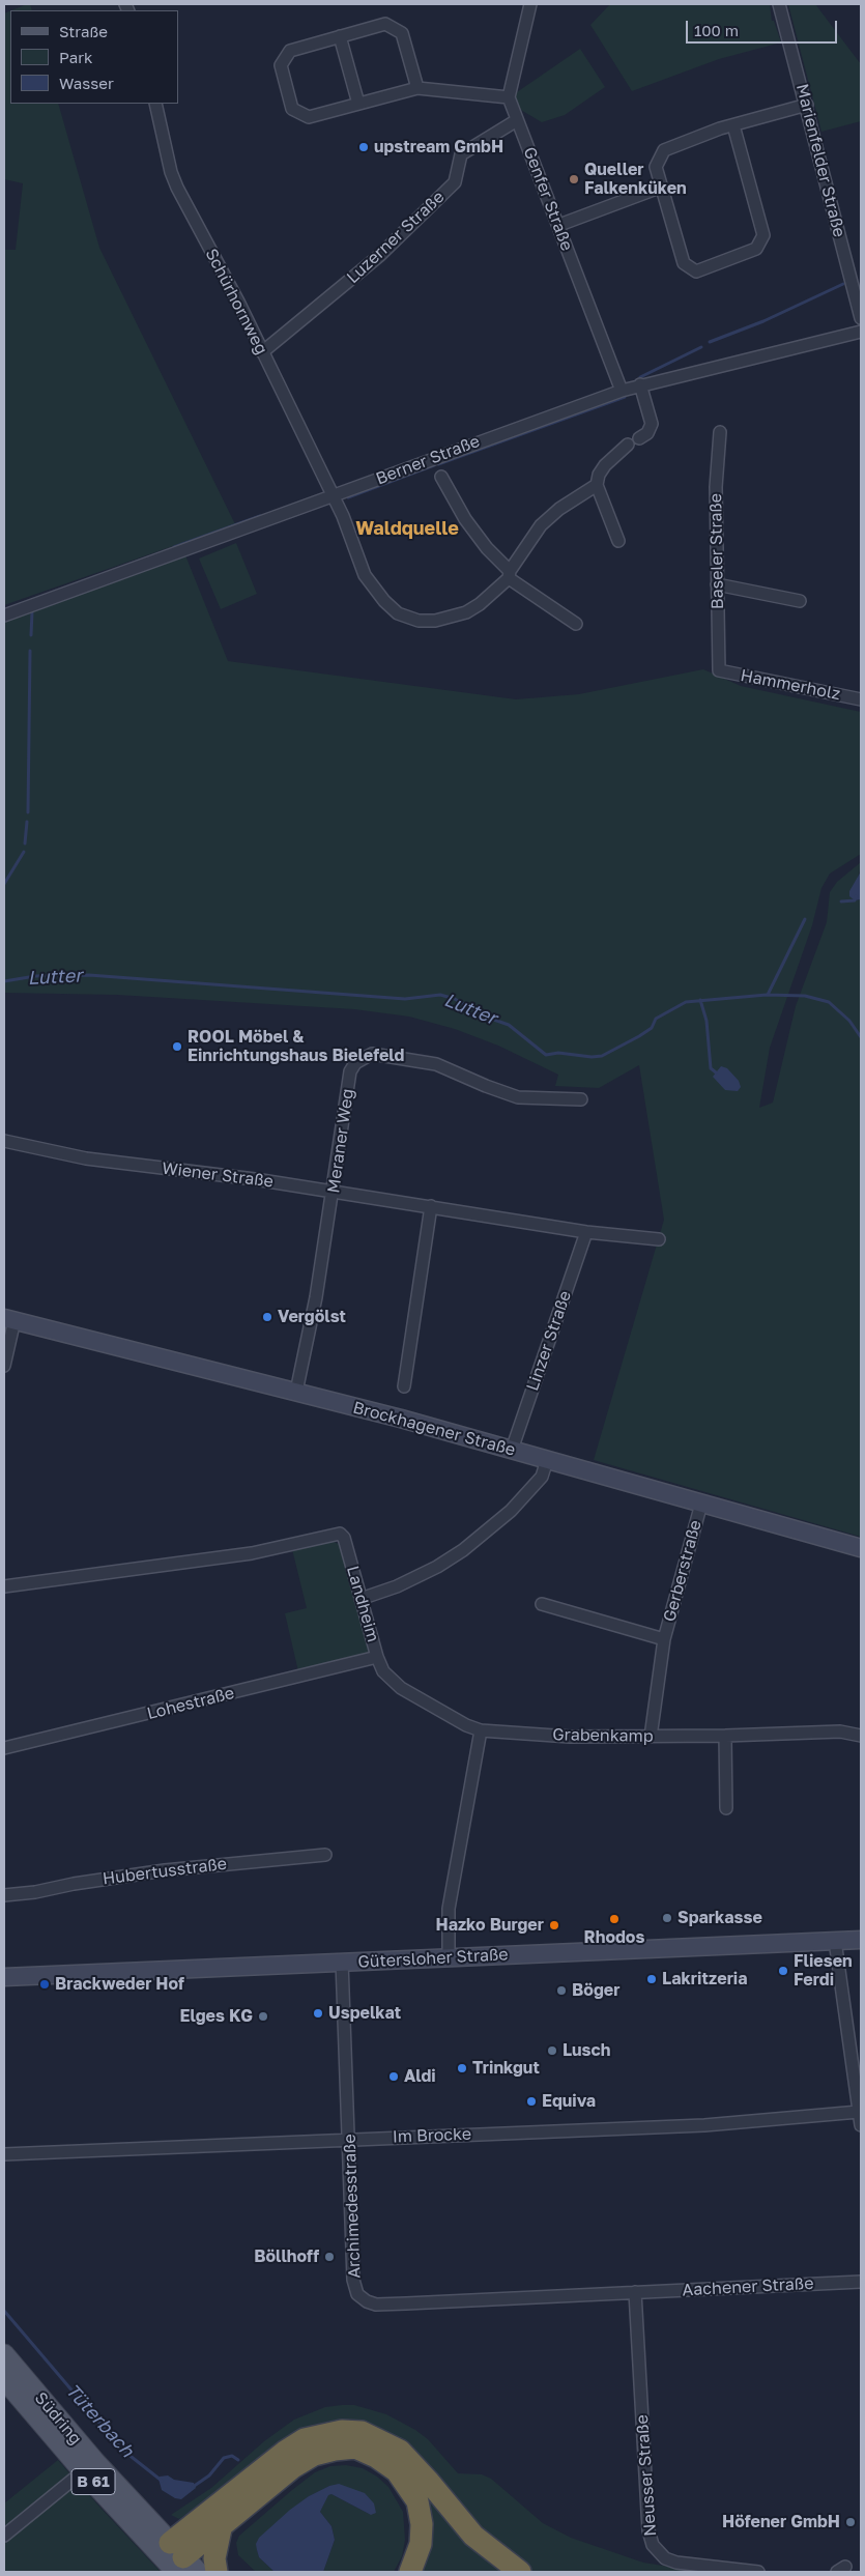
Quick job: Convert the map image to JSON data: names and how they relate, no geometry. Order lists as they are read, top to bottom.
{
  "streets": {
    "main road": [
      "Brockhagener Straße",
      "Gütersloher Straße",
      "Südring",
      "B 61"
    ],
    "street": [
      "Marienfelder Straße",
      "Genfer Straße",
      "Luzerner Straße",
      "Schürhornweg",
      "Berner Straße",
      "Baseler Straße",
      "Hammerholz",
      "Meraner Weg",
      "Wiener Straße",
      "Linzer Straße",
      "Gerberstraße",
      "Landheim",
      "Lohestraße",
      "Grabenkamp",
      "Hubertusstraße",
      "Im Brocke",
      "Archimedesstraße",
      "Aachener Straße",
      "Neusser Straße"
    ]
  },
  "crossings": [
    ["Genfer Straße", "Luzerner Straße"],
    ["Genfer Straße", "Berner Straße"],
    ["Luzerner Straße", "Schürhornweg"],
    ["Schürhornweg", "Berner Straße"],
    ["Baseler Straße", "Hammerholz"],
    ["Meraner Weg", "Wiener Straße"],
    ["Meraner Weg", "Brockhagener Straße"],
    ["Wiener Straße", "Linzer Straße"],
    ["Linzer Straße", "Brockhagener Straße"],
    ["Brockhagener Straße", "Gerberstraße"],
    ["Gerberstraße", "Grabenkamp"],
    ["Landheim", "Lohestraße"],
    ["Landheim", "Grabenkamp"],
    ["Gütersloher Straße", "Archimedesstraße"],
    ["Im Brocke", "Archimedesstraße"],
    ["Archimedesstraße", "Aachener Straße"],
    ["Archimedesstraße", "Neusser Straße"],
    ["Aachener Straße", "Neusser Straße"]
  ],
  "districts": ["Waldquelle"],
  "water": ["Lutter", "Tüterbach"],
  "places": [
    "upstream GmbH",
    "Queller Falkenküken",
    "ROOL Möbel & Einrichtungshaus Bielefeld",
    "Vergölst",
    "Sparkasse",
    "Rhodos",
    "Hazko Burger",
    "Fliesen Ferdi",
    "Lakritzeria",
    "Brackweder Hof",
    "Böger",
    "Uspelkat",
    "Elges KG",
    "Lusch",
    "Trinkgut",
    "Aldi",
    "Equiva",
    "Böllhoff",
    "Höfener GmbH"
  ],
  "legend": ["Straße", "Park", "Wasser"],
  "scale_bar": "100 m"
}
